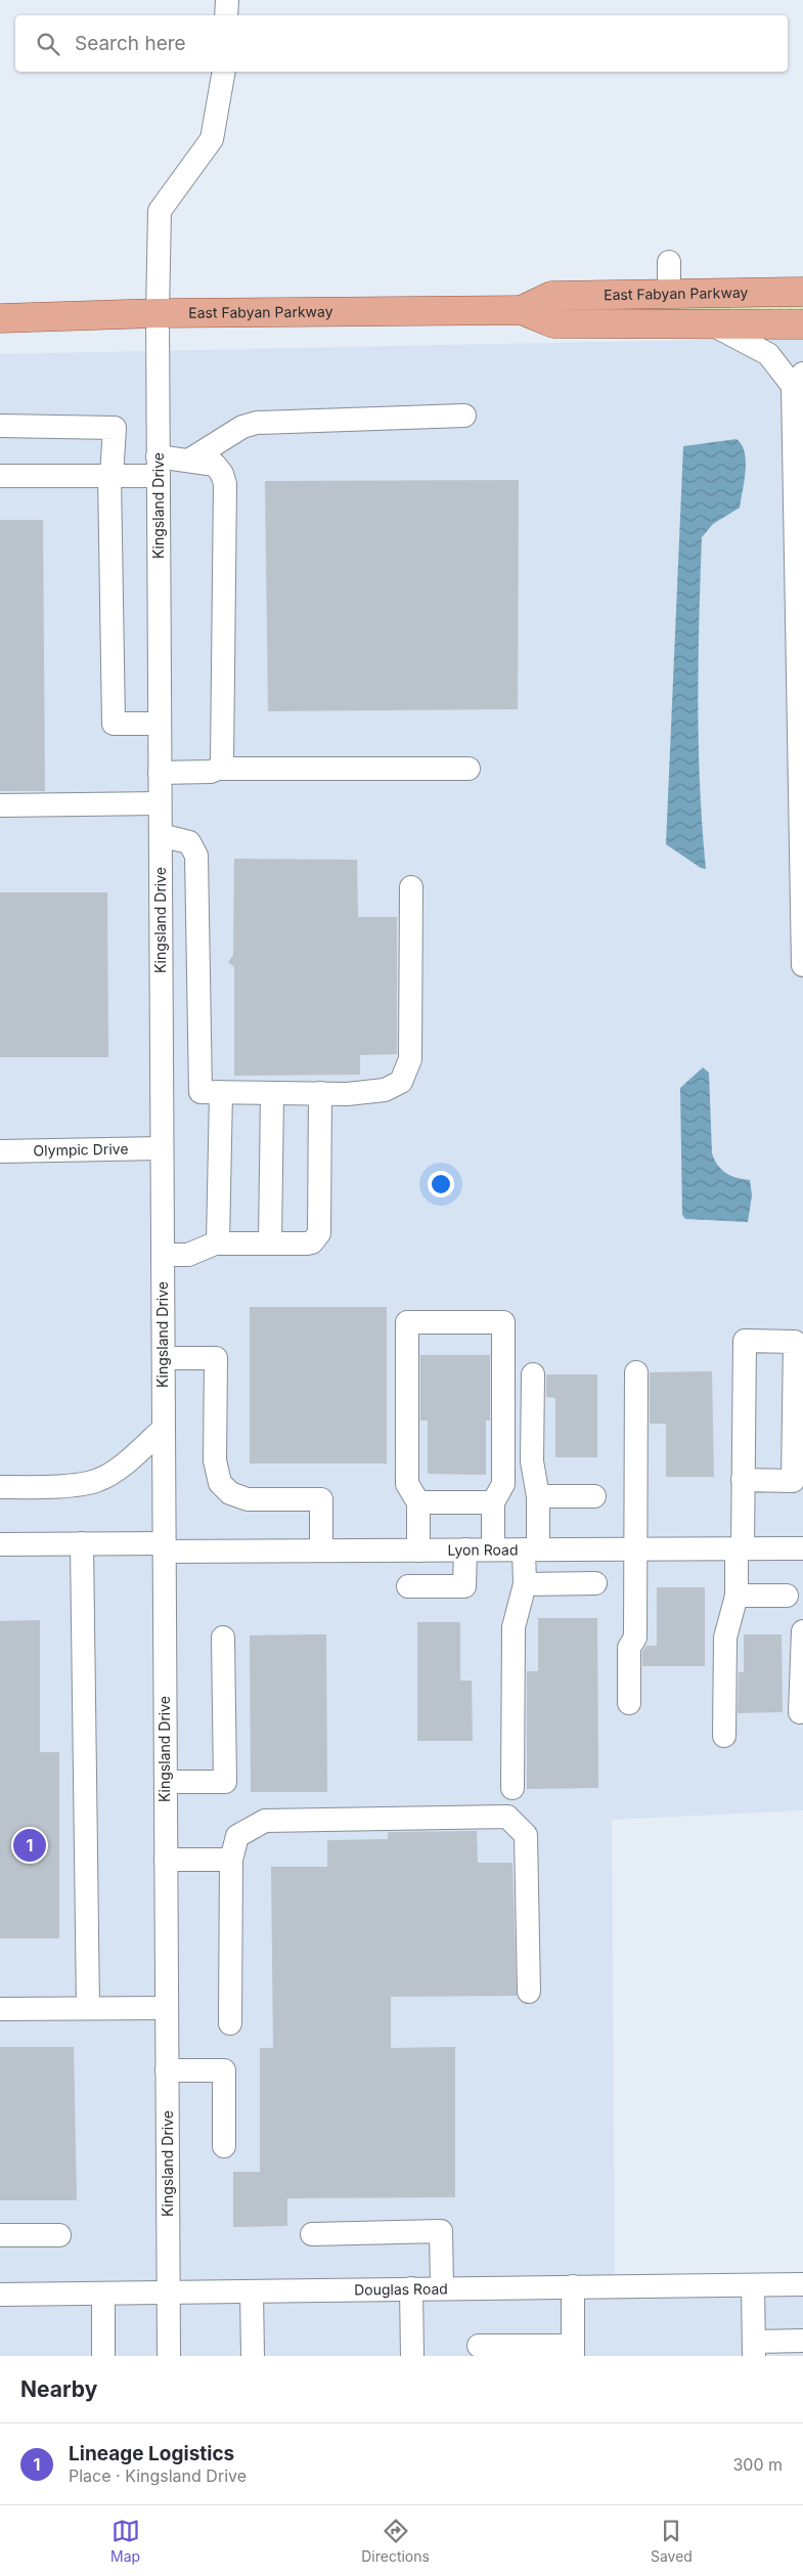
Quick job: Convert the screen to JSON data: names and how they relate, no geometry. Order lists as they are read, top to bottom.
{
  "streets": {
    "main road": ["East Fabyan Parkway"],
    "street": [
      "Kingsland Drive",
      "Olympic Drive",
      "Lyon Road",
      "Douglas Road"
    ]
  },
  "crossings": [
    ["East Fabyan Parkway", "Kingsland Drive"],
    ["Kingsland Drive", "Olympic Drive"],
    ["Kingsland Drive", "Lyon Road"],
    ["Kingsland Drive", "Douglas Road"]
  ],
  "page": {
    "search": "Search here",
    "pins": "1",
    "heading": "Nearby",
    "list": [
      {
        "mark": "1",
        "name": "Lineage Logistics",
        "note": "Place · Kingsland Drive",
        "value": "300 m"
      }
    ],
    "nav": ["Map", "Directions", "Saved"]
  }
}
